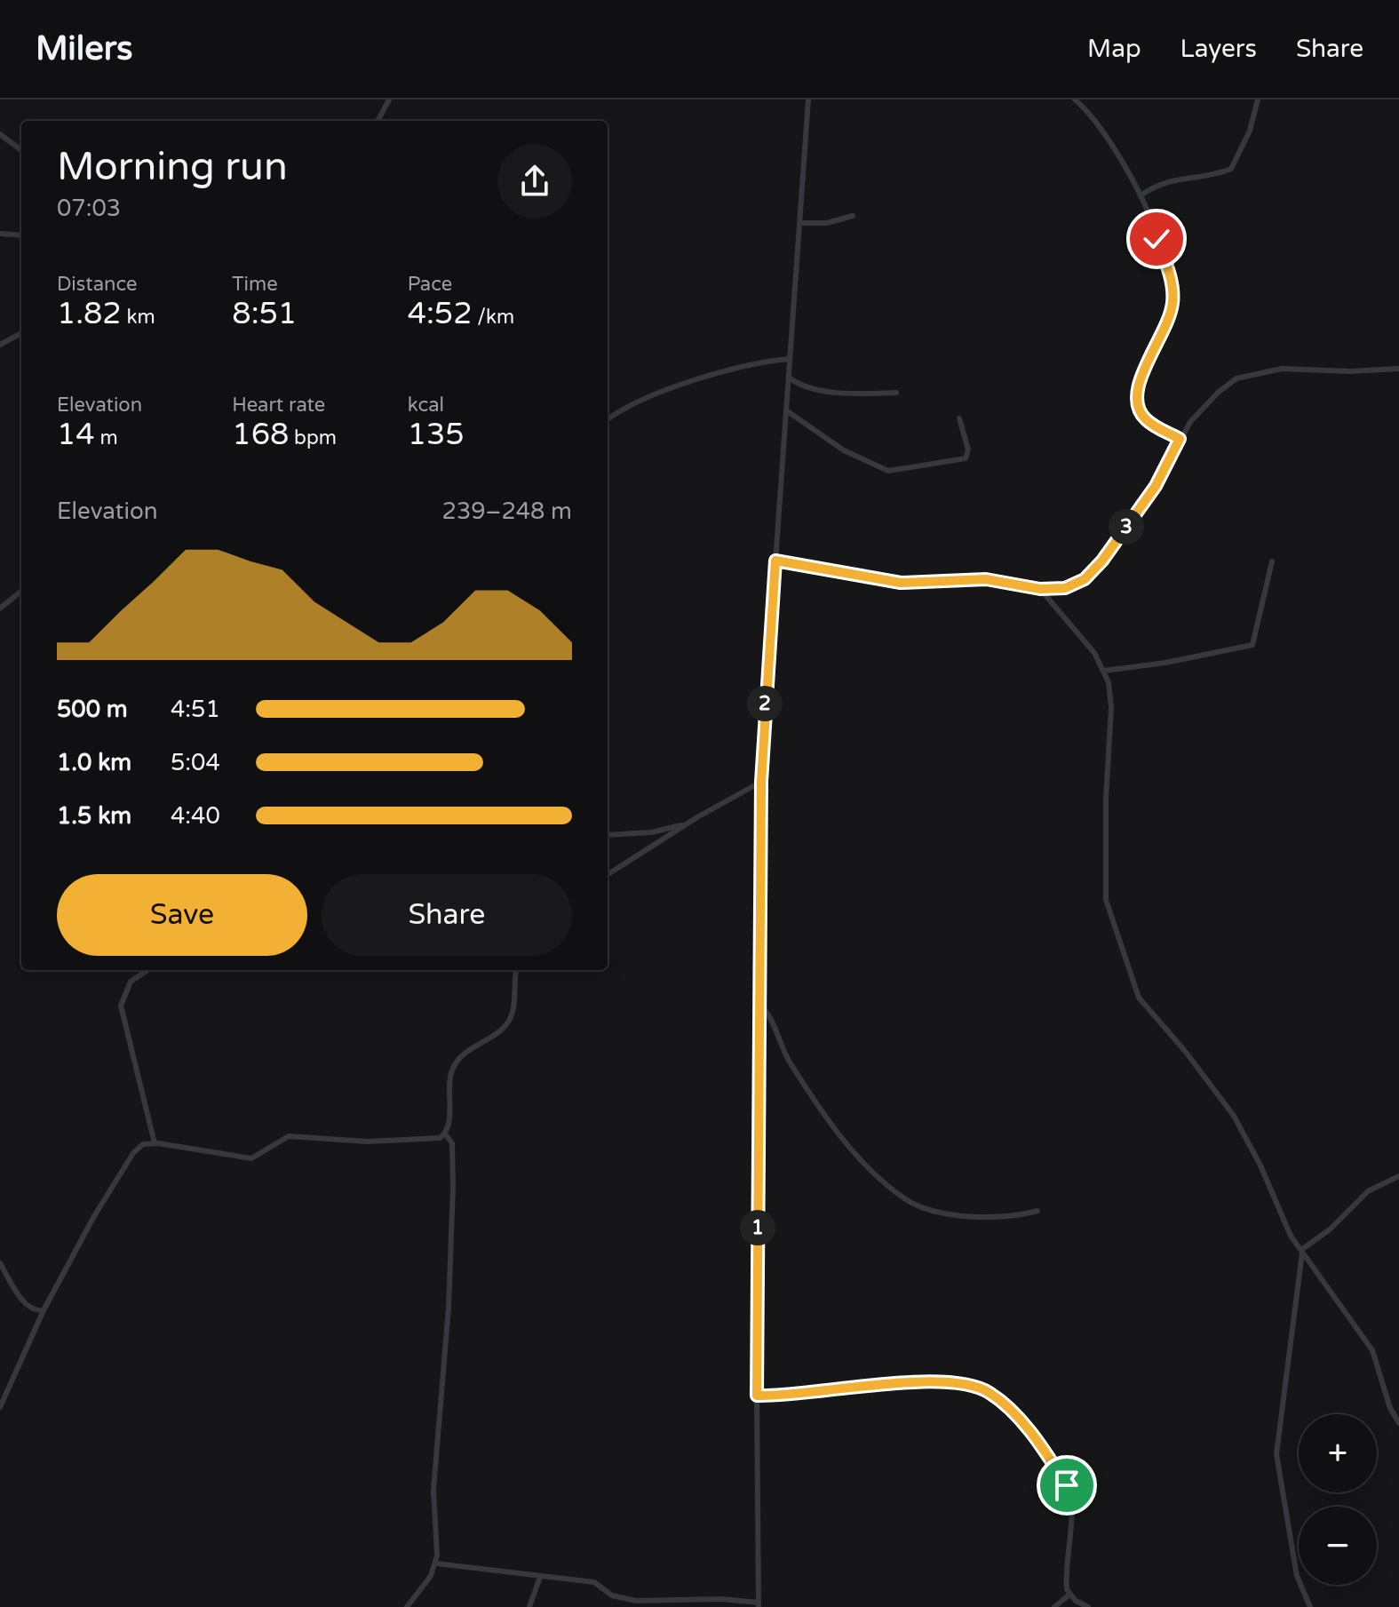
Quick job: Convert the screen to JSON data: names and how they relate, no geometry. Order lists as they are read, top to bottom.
{
  "page": {
    "header": "Milers",
    "nav": ["Map", "Layers", "Share"],
    "heading": ["Morning run", "07:03"],
    "stats": [
      ["Distance", "1.82 km"],
      ["Time", "8:51"],
      ["Pace", "4:52 /km"],
      ["Elevation", "14 m"],
      ["Heart rate", "168 bpm"],
      ["kcal", "135"]
    ],
    "chart": ["Elevation", "239–248 m"],
    "pins": ["3", "2", "1"],
    "list": [
      {
        "name": "500 m",
        "note": "4:51"
      },
      {
        "name": "1.0 km",
        "note": "5:04"
      },
      {
        "name": "1.5 km",
        "note": "4:40"
      }
    ],
    "buttons": ["Save", "Share"],
    "map_buttons": ["+", "−"]
  }
}
